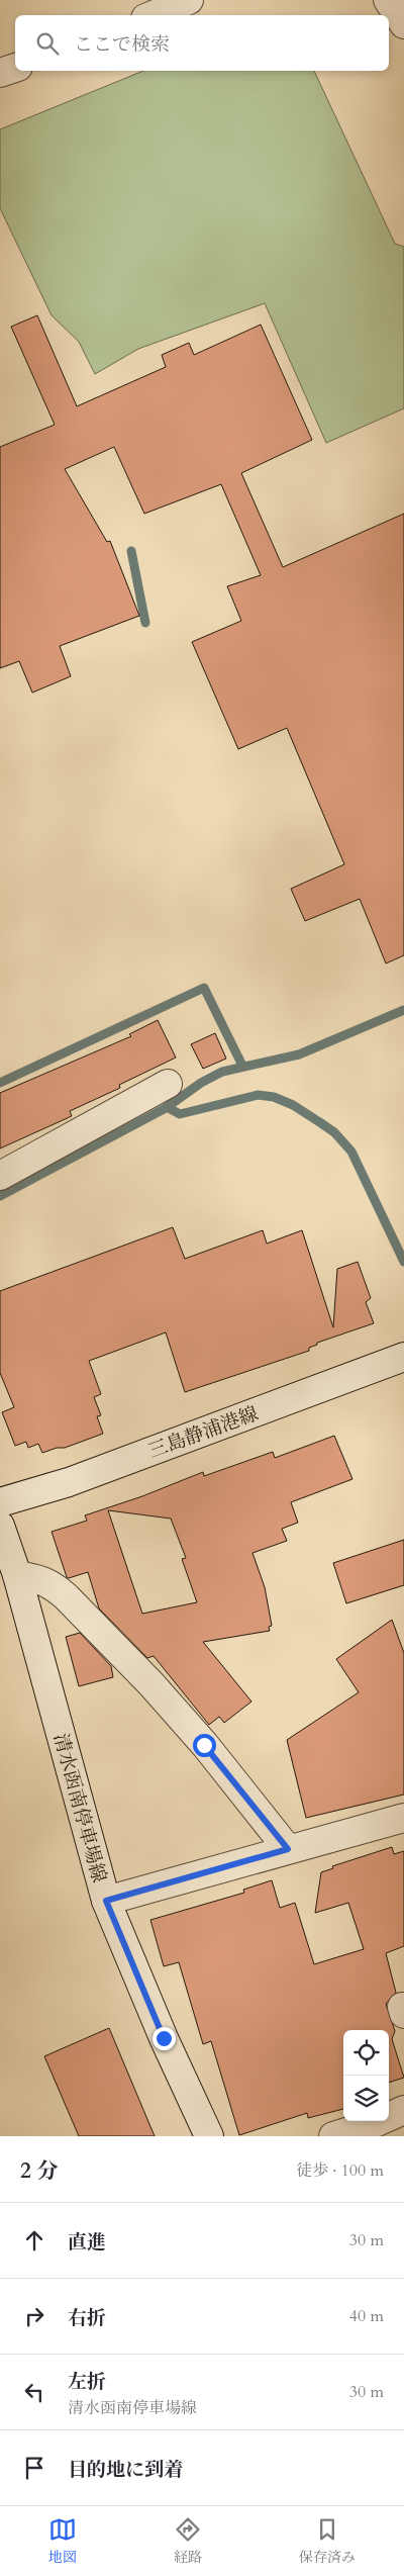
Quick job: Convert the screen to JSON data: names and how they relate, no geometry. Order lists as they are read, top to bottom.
{
  "streets": {
    "street": ["三島静浦港線", "清水函南停車場線"]
  },
  "page": {
    "search": "ここで検索",
    "heading": ["2 分", "徒歩 · 100 m"],
    "list": [
      ["直進", "30 m"],
      ["右折", "40 m"],
      ["左折", "清水函南停車場線", "30 m"],
      "目的地に到着"
    ],
    "nav": ["地図", "経路", "保存済み"]
  }
}
